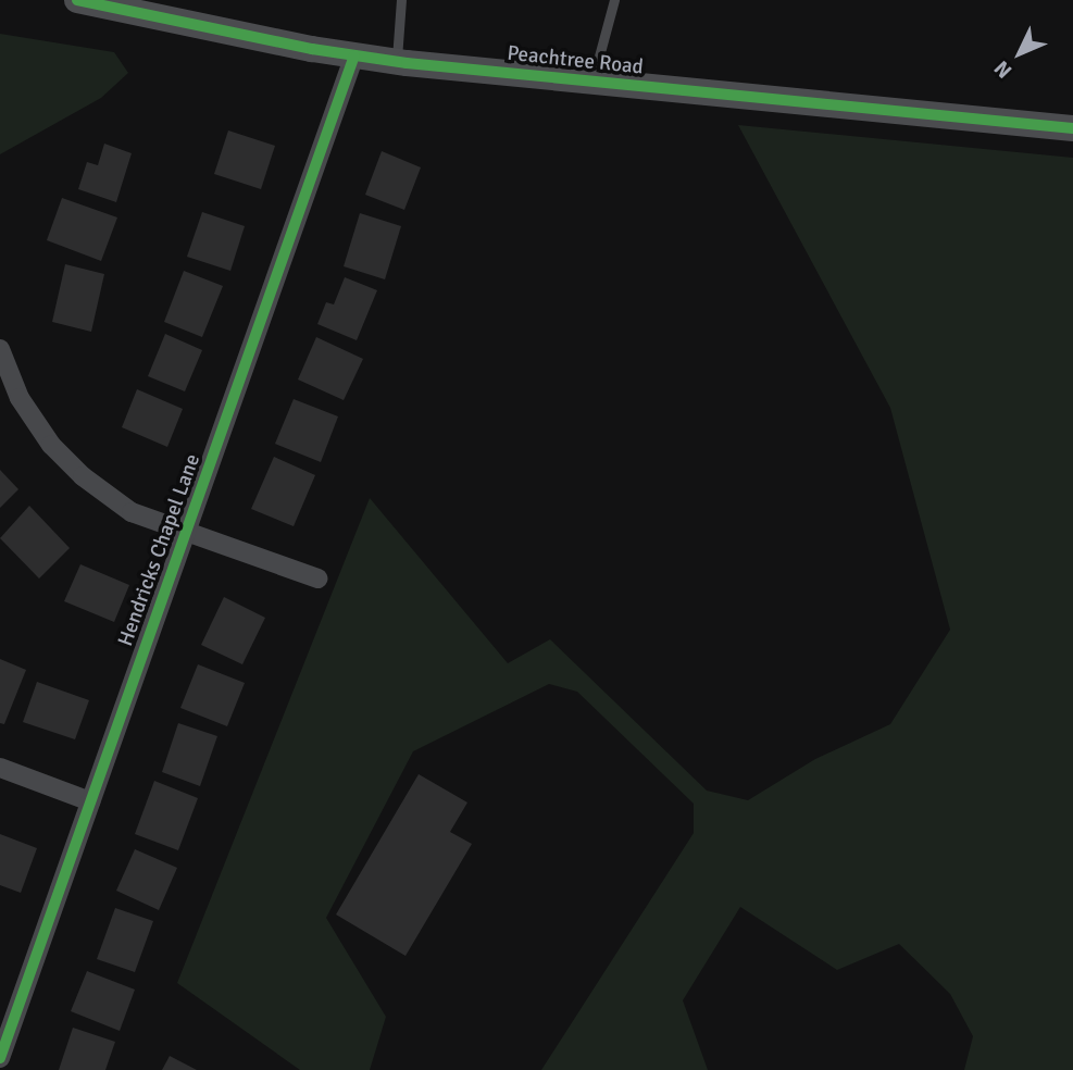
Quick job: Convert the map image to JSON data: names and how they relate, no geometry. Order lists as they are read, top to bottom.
{
  "streets": {
    "street": ["Peachtree Road", "Hendricks Chapel Lane"]
  },
  "crossings": [
    ["Peachtree Road", "Hendricks Chapel Lane"]
  ],
  "north": "bottom left"
}
